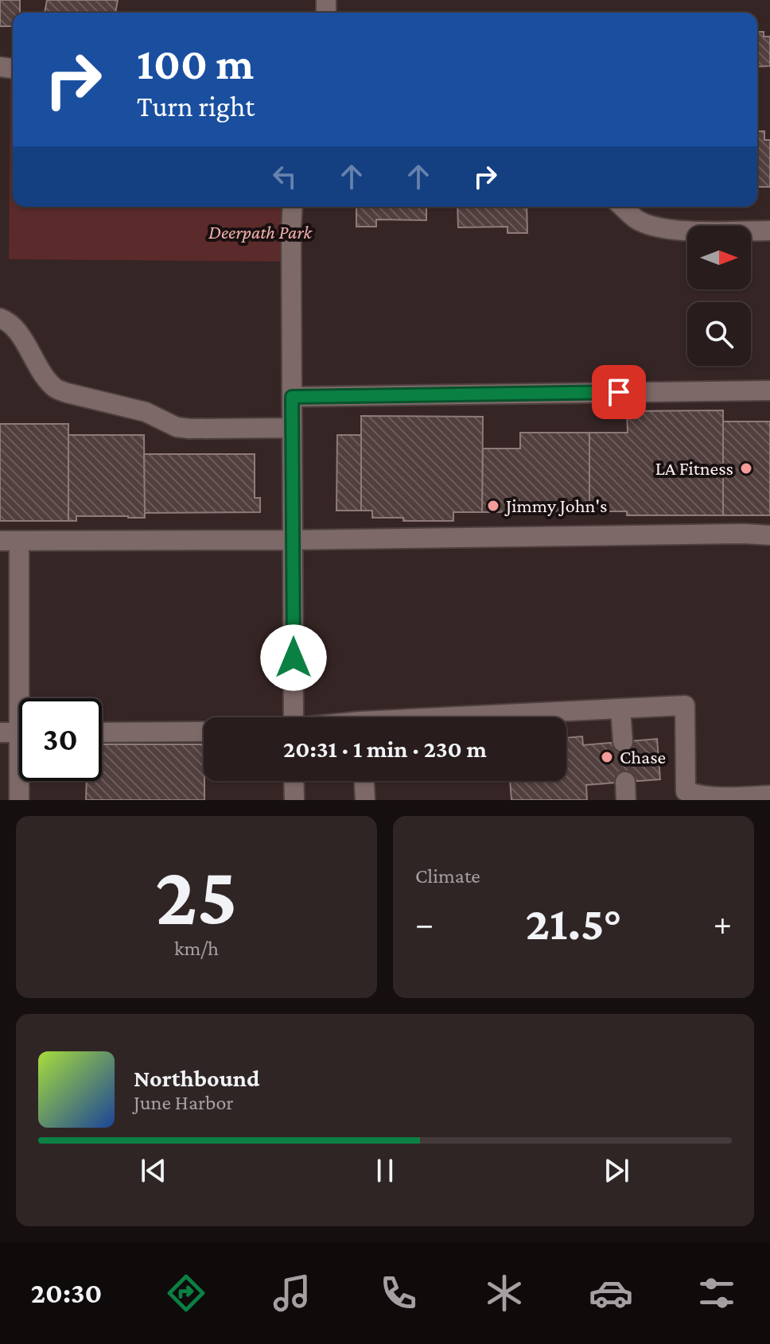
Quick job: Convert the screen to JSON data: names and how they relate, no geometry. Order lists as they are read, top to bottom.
{
  "parks": ["Deerpath Park"],
  "places": ["LA Fitness", "Jimmy John's", "Chase"],
  "north": "right",
  "page": {
    "turn": ["100 m", "Turn right"],
    "limit": "30",
    "trip": "20:31 · 1 min · 230 m",
    "tile": [
      ["25", "km/h"],
      "Climate"
    ],
    "heat": ["−", "21.5°", "+"],
    "song": ["Northbound", "June Harbor"],
    "tabs": "20:30"
  }
}
